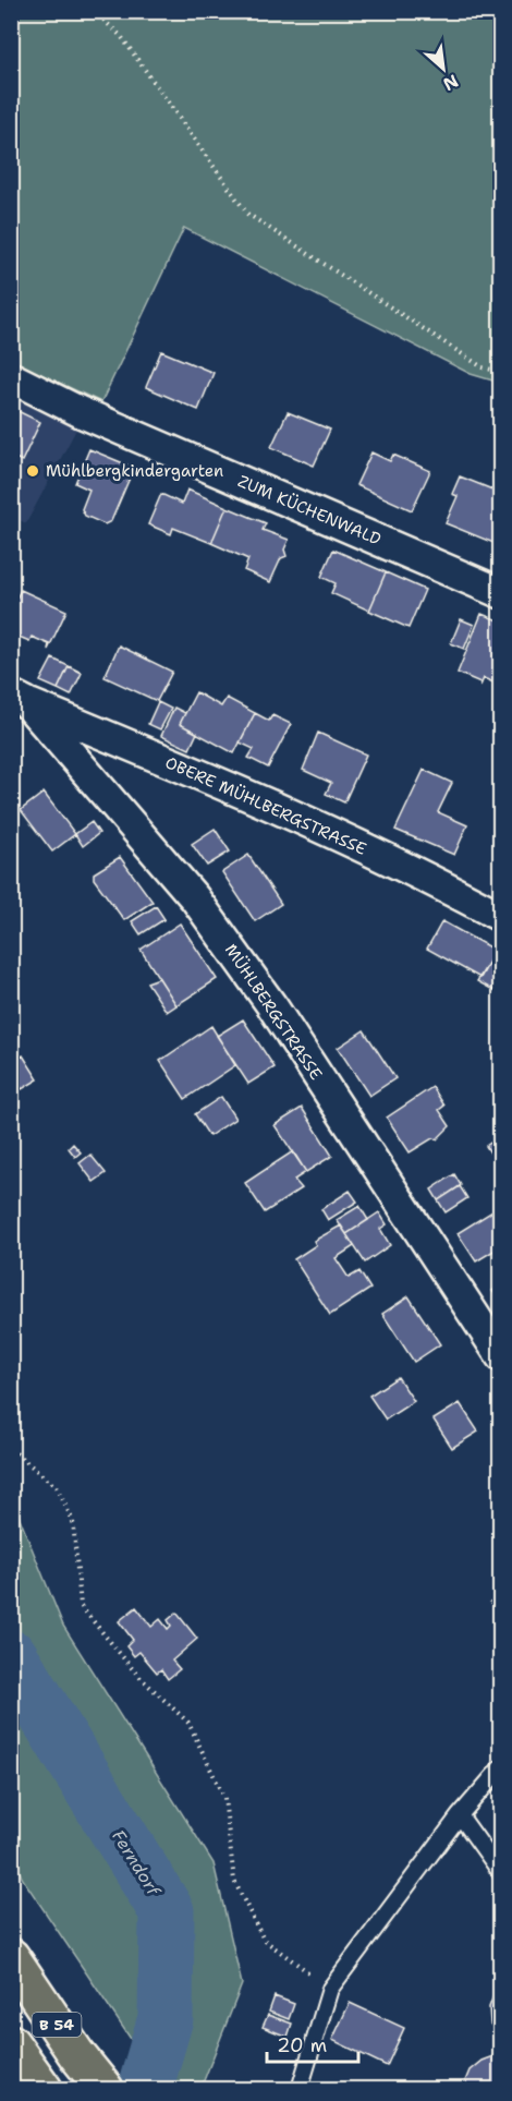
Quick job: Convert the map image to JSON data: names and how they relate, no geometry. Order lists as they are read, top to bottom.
{
  "streets": {
    "highway": ["B 54"],
    "street": ["ZUM KÜCHENWALD", "OBERE MÜHLBERGSTRASSE", "MÜHLBERGSTRASSE"]
  },
  "crossings": [
    ["OBERE MÜHLBERGSTRASSE", "MÜHLBERGSTRASSE"]
  ],
  "water": ["Ferndorf"],
  "places": ["Mühlbergkindergarten"],
  "scale_bar": "20 m",
  "north": "bottom right"
}
